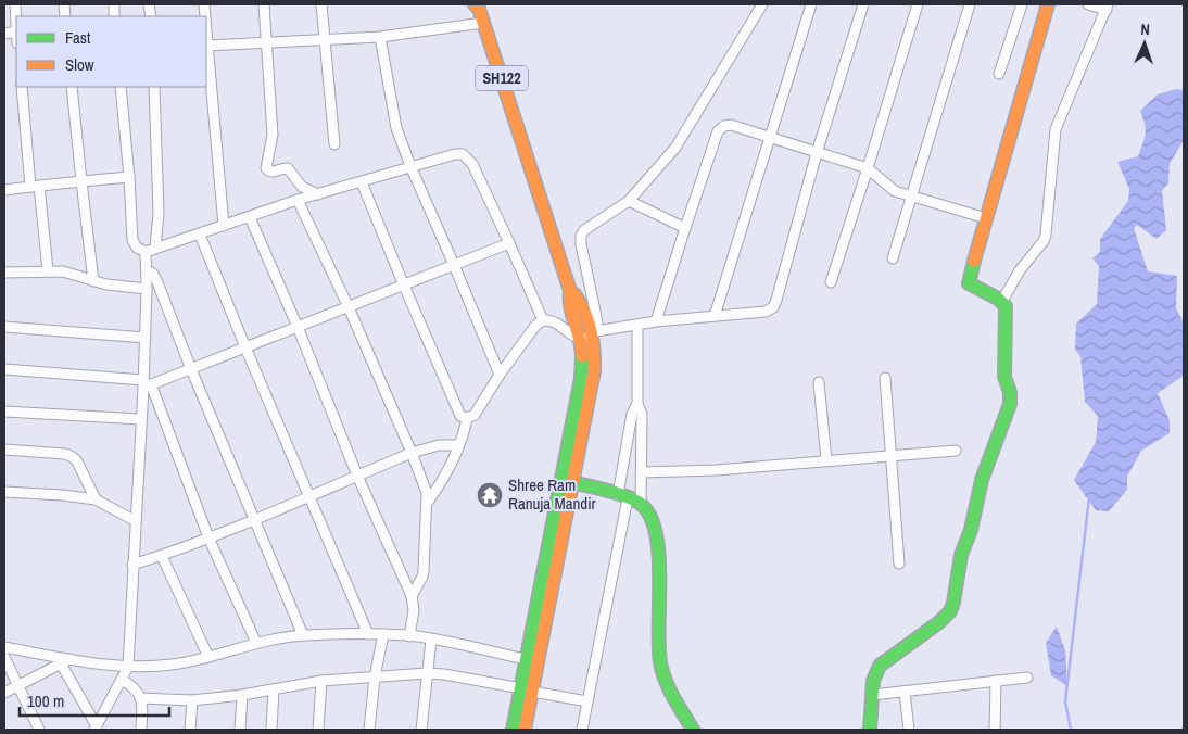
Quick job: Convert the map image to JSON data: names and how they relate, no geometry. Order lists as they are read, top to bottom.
{
  "streets": {
    "street": ["SH122"]
  },
  "places": {
    "temple": ["Shree Ram Ranuja Mandir"]
  },
  "legend": ["Fast", "Slow"],
  "scale_bar": "100 m",
  "north": "top"
}
